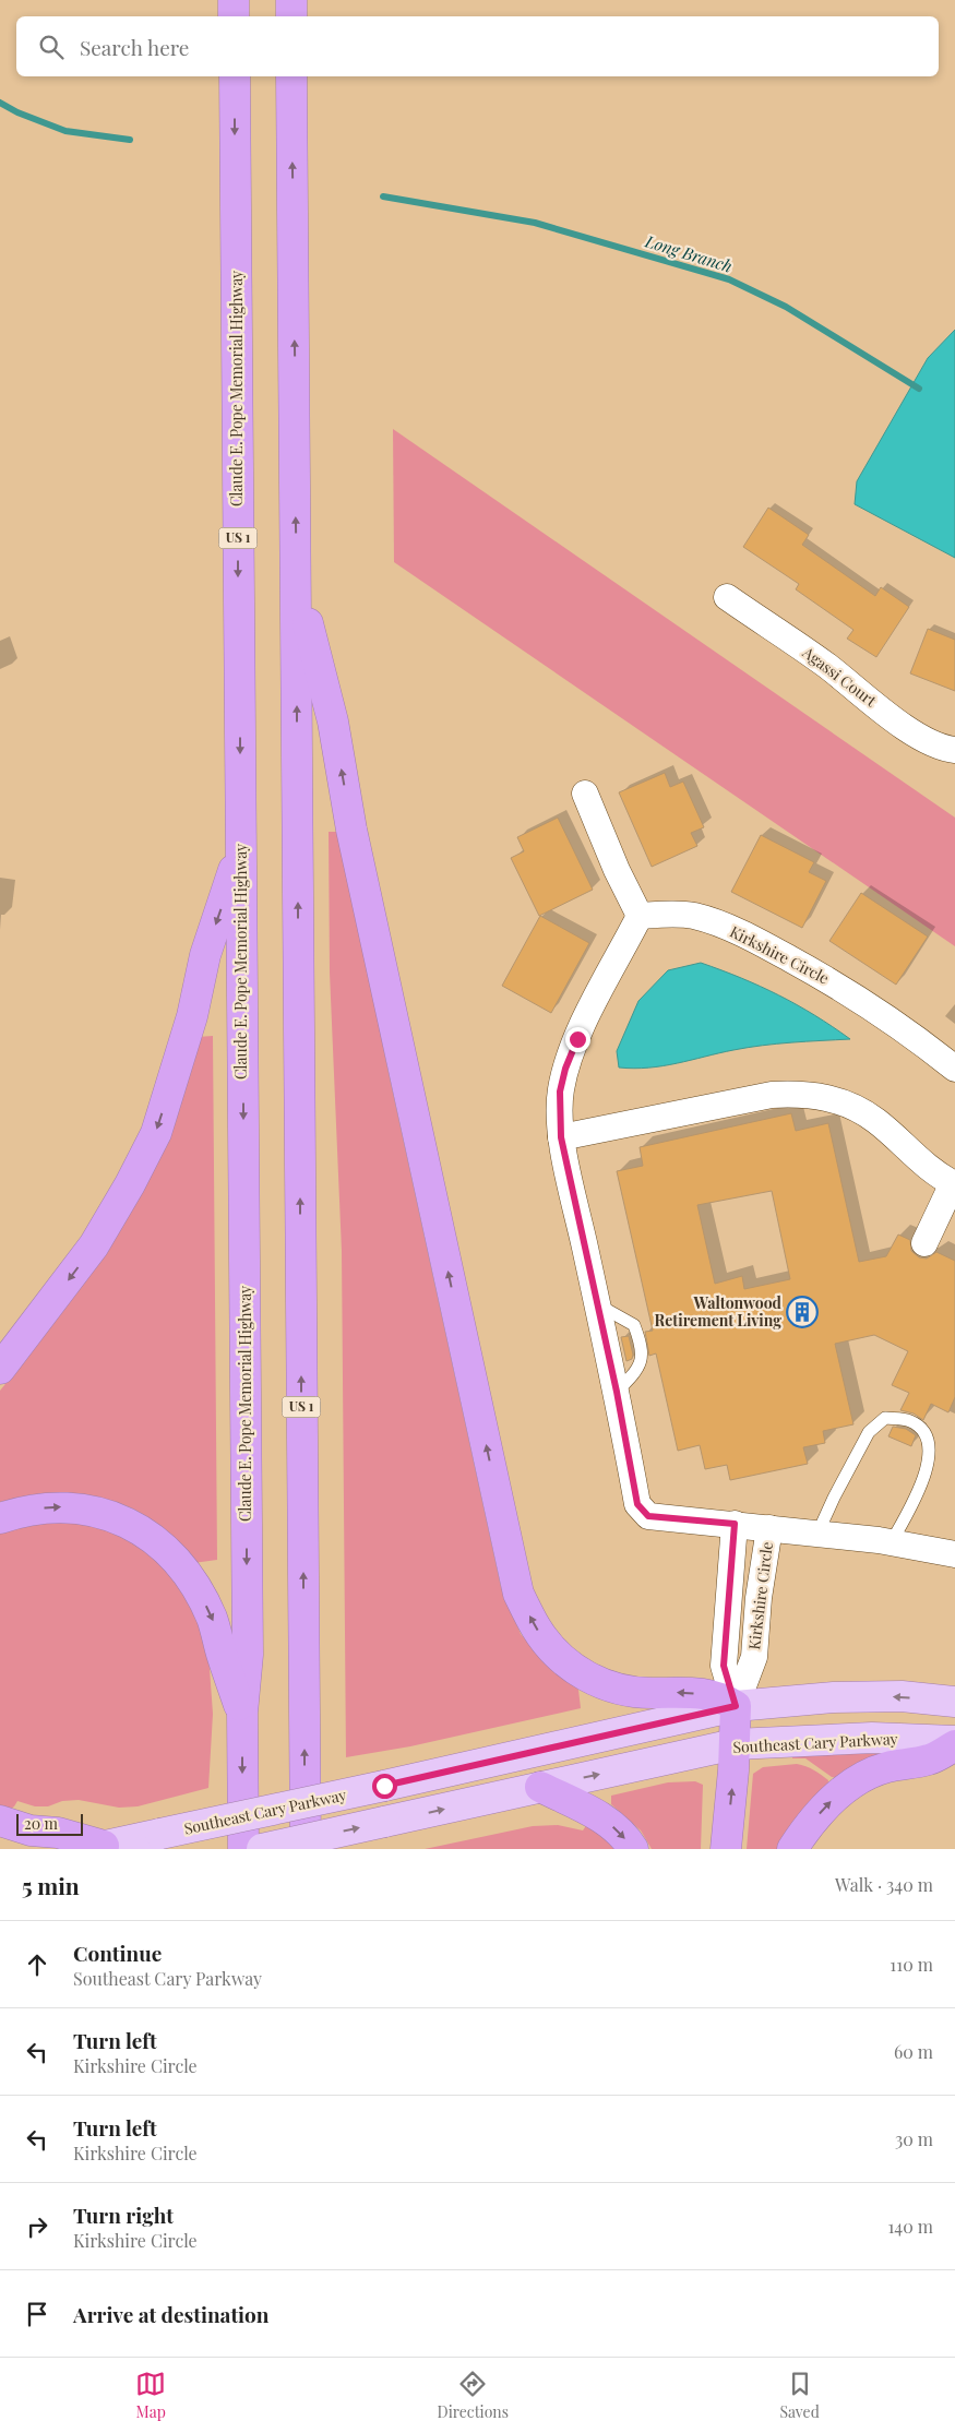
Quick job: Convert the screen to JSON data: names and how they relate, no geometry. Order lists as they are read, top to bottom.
{
  "streets": {
    "highway": ["Claude E. Pope Memorial Highway", "US 1"],
    "main road": ["Southeast Cary Parkway"],
    "street": ["Agassi Court", "Kirkshire Circle"]
  },
  "crossings": [
    ["Kirkshire Circle", "Southeast Cary Parkway"]
  ],
  "water": ["Long Branch"],
  "places": {
    "building": ["Waltonwood Retirement Living"]
  },
  "scale_bar": "20 m",
  "page": {
    "search": "Search here",
    "scale": "20 m",
    "heading": ["5 min", "Walk · 340 m"],
    "list": [
      ["Continue", "Southeast Cary Parkway", "110 m"],
      ["Turn left", "Kirkshire Circle", "60 m"],
      ["Turn left", "Kirkshire Circle", "30 m"],
      ["Turn right", "Kirkshire Circle", "140 m"],
      "Arrive at destination"
    ],
    "nav": ["Map", "Directions", "Saved"]
  }
}
